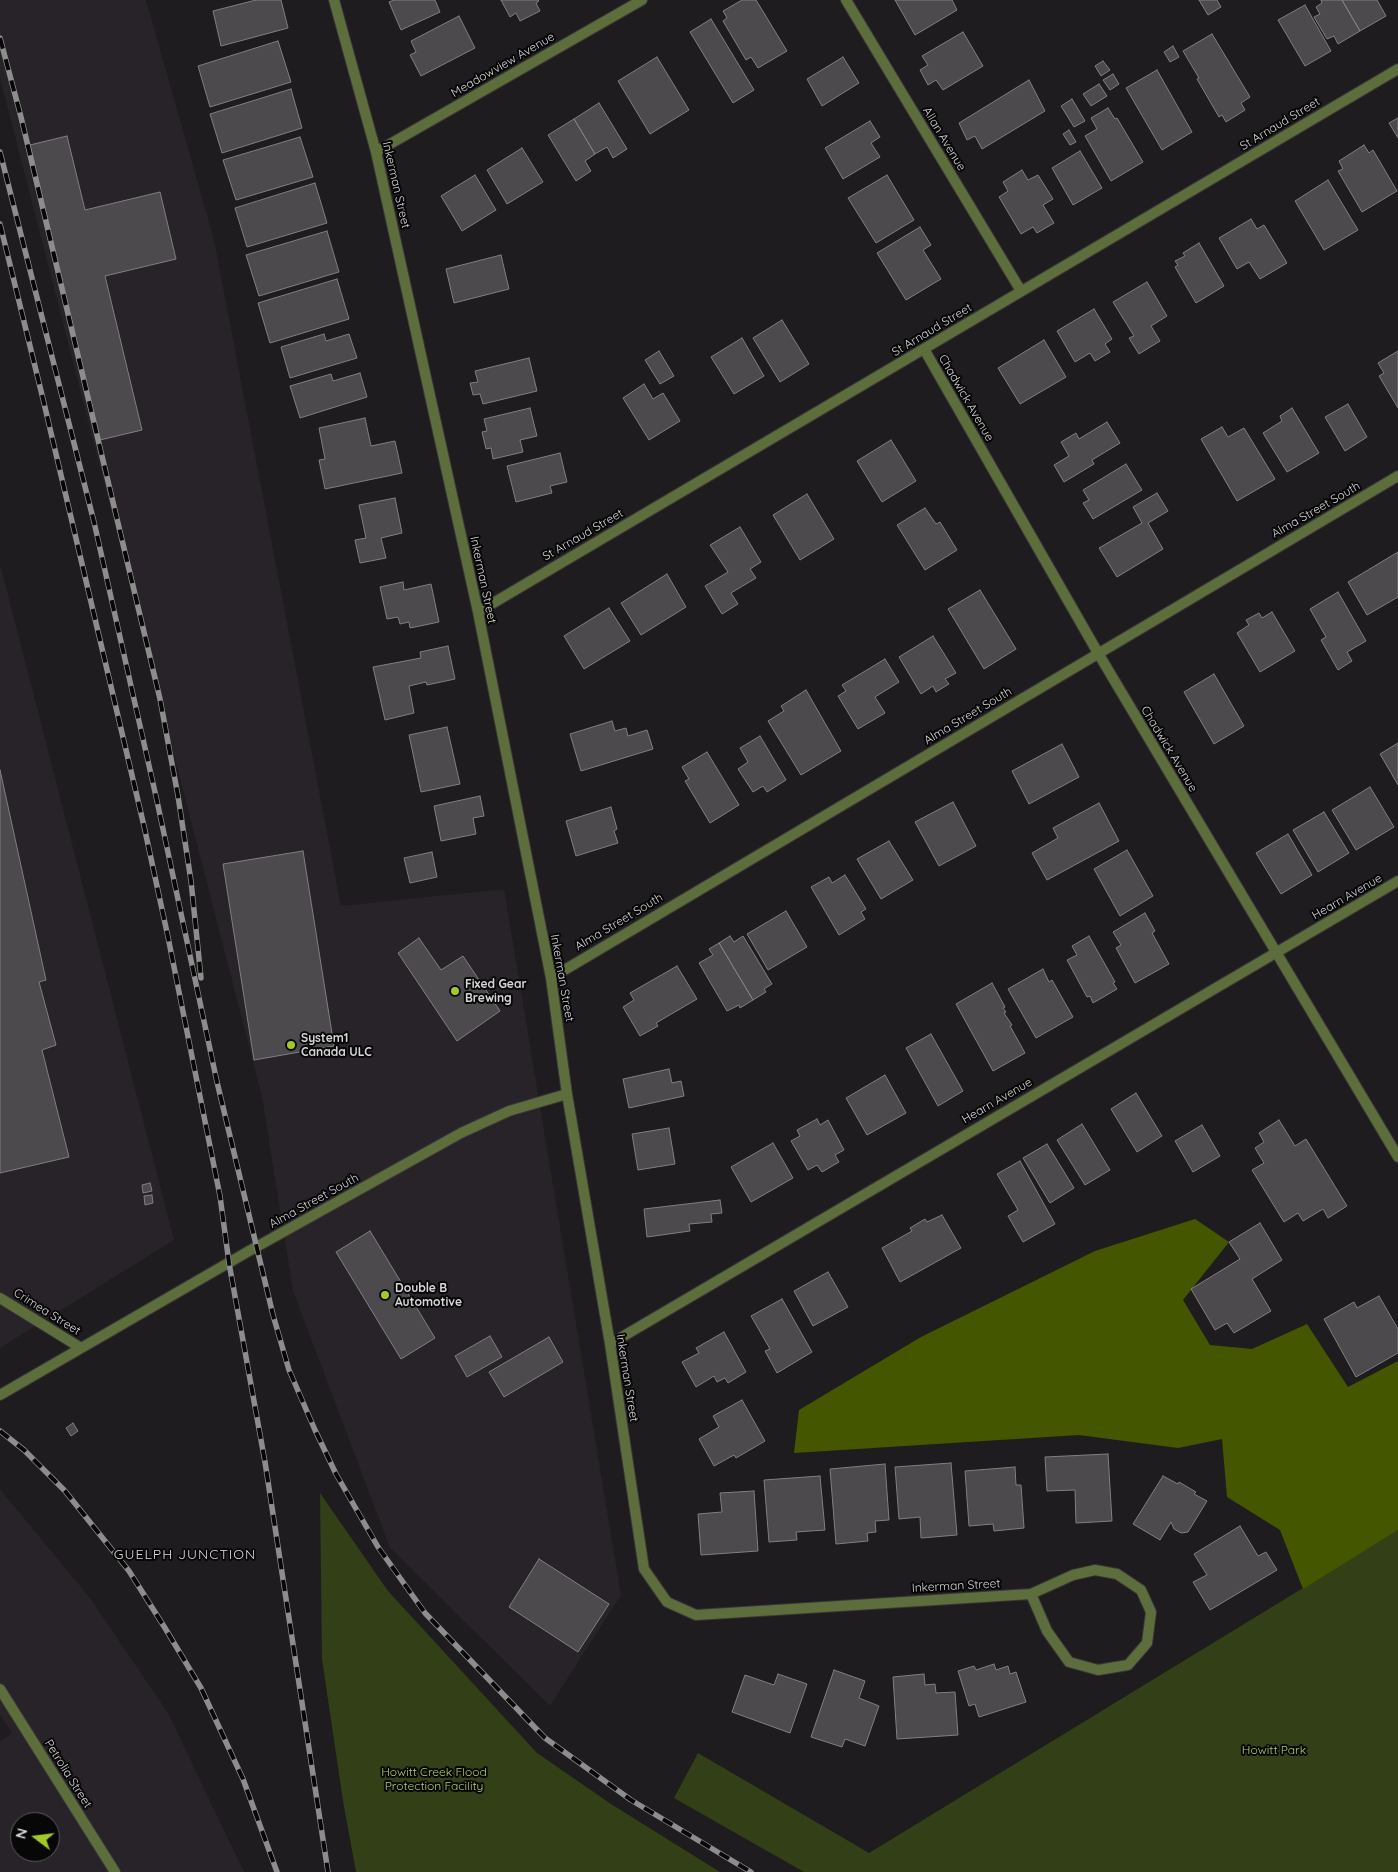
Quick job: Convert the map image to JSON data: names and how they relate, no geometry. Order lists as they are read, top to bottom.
{
  "streets": {
    "street": [
      "Meadowview Avenue",
      "St Arnaud Street",
      "Allan Avenue",
      "Inkerman Street",
      "Chadwick Avenue",
      "Alma Street South",
      "Hearn Avenue",
      "Crimea Street",
      "Petrolia Street"
    ]
  },
  "crossings": [
    ["Meadowview Avenue", "Inkerman Street"],
    ["St Arnaud Street", "Allan Avenue"],
    ["St Arnaud Street", "Inkerman Street"],
    ["St Arnaud Street", "Chadwick Avenue"],
    ["Inkerman Street", "Alma Street South"],
    ["Inkerman Street", "Hearn Avenue"],
    ["Chadwick Avenue", "Alma Street South"],
    ["Chadwick Avenue", "Hearn Avenue"],
    ["Alma Street South", "Crimea Street"]
  ],
  "districts": ["GUELPH JUNCTION"],
  "parks": ["Howitt Park", "Howitt Creek Flood Protection Facility"],
  "places": ["Fixed Gear Brewing", "System1 Canada ULC", "Double B Automotive"],
  "north": "left"
}
